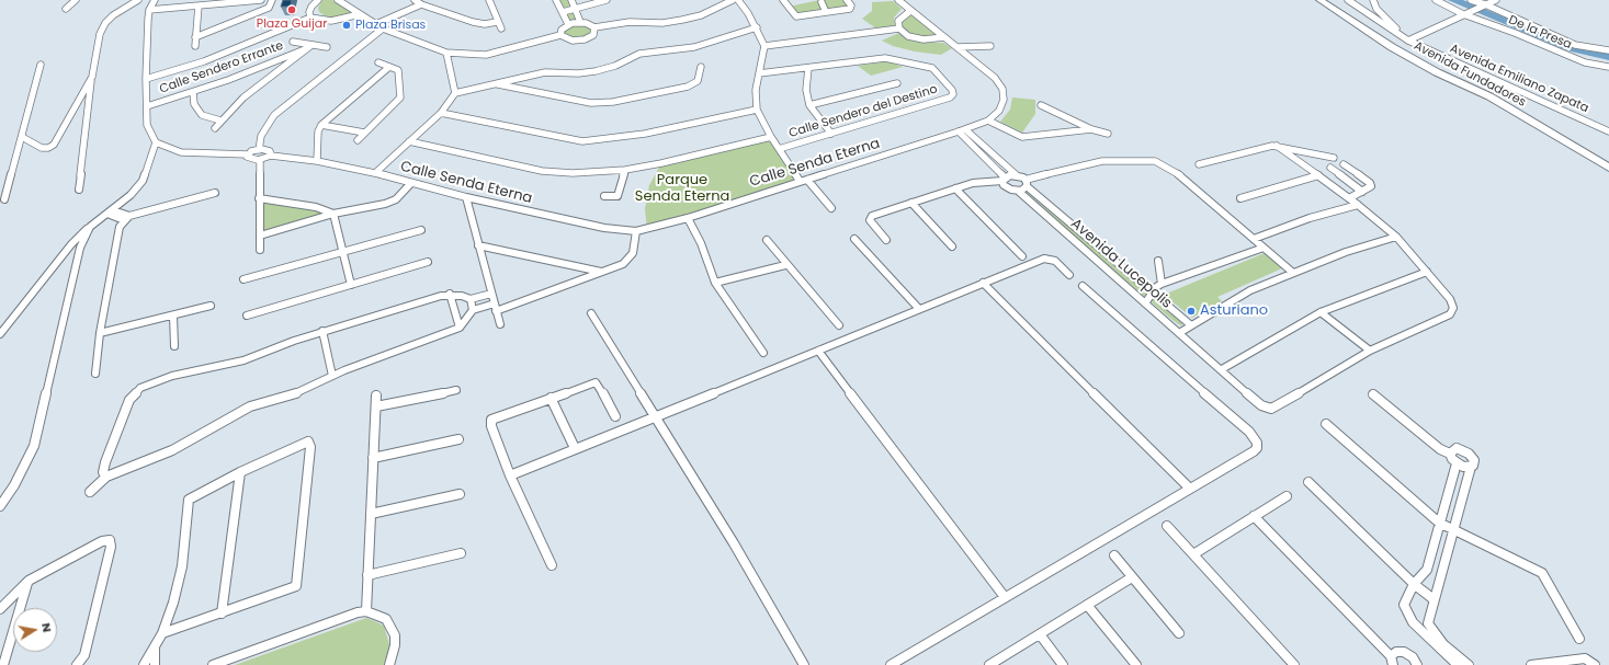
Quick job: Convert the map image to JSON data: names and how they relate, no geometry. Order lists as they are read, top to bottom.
{
  "streets": {
    "main road": ["Avenida Fundadores"],
    "street": [
      "De la Presa",
      "Calle Sendero Errante",
      "Avenida Emiliano Zapata",
      "Calle Sendero del Destino",
      "Calle Senda Eterna",
      "Avenida Lucepolis"
    ]
  },
  "crossings": [
    ["Calle Senda Eterna", "Avenida Lucepolis"]
  ],
  "parks": ["Parque Senda Eterna"],
  "places": ["Plaza Guijar", "Plaza Brisas", "Asturiano"],
  "north": "right"
}
